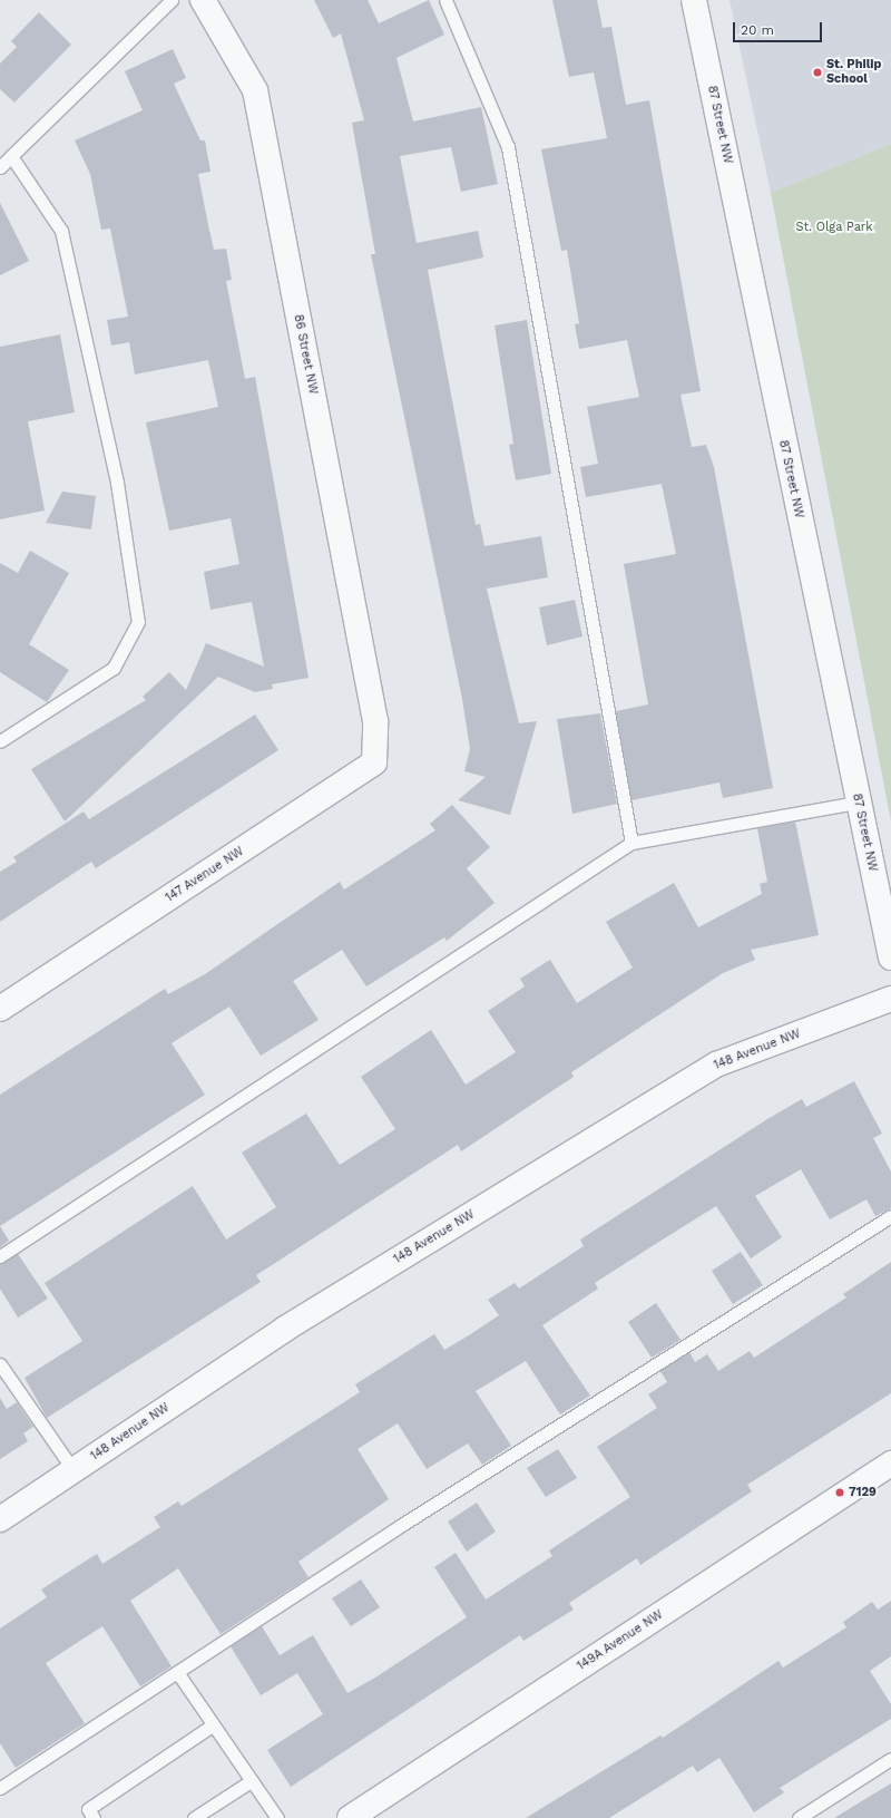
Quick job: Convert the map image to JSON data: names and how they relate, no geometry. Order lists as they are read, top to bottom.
{
  "streets": {
    "street": [
      "87 Street NW",
      "86 Street NW",
      "147 Avenue NW",
      "148 Avenue NW",
      "149A Avenue NW"
    ]
  },
  "crossings": [
    ["86 Street NW", "147 Avenue NW"]
  ],
  "parks": ["St. Olga Park"],
  "places": ["St. Philip School", "7129"],
  "scale_bar": "20 m"
}
